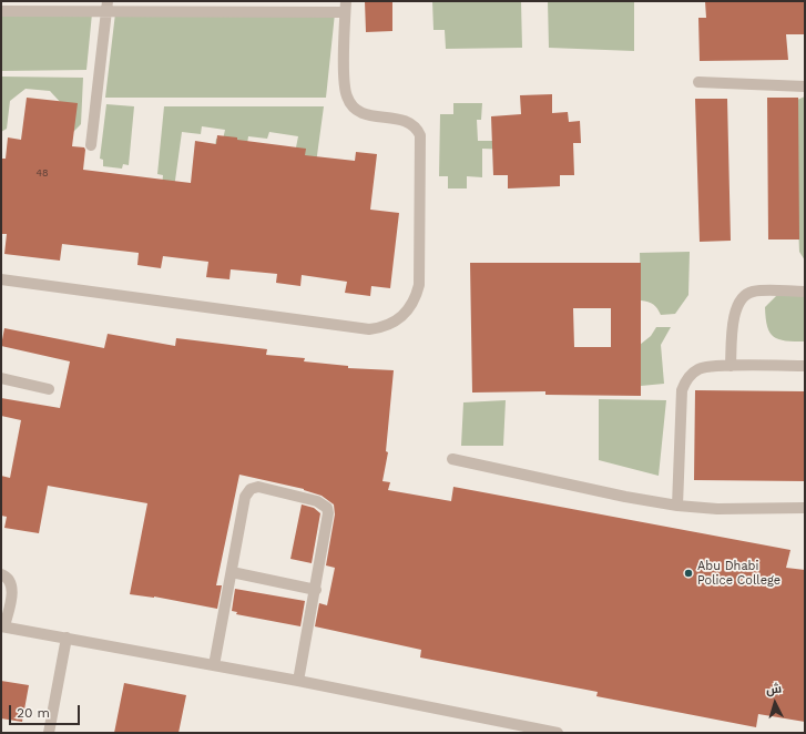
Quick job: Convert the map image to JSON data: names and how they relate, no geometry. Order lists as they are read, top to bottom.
{
  "places": ["Abu Dhabi Police College"],
  "house_numbers": ["48"],
  "scale_bar": "20 m",
  "north": "top"
}
